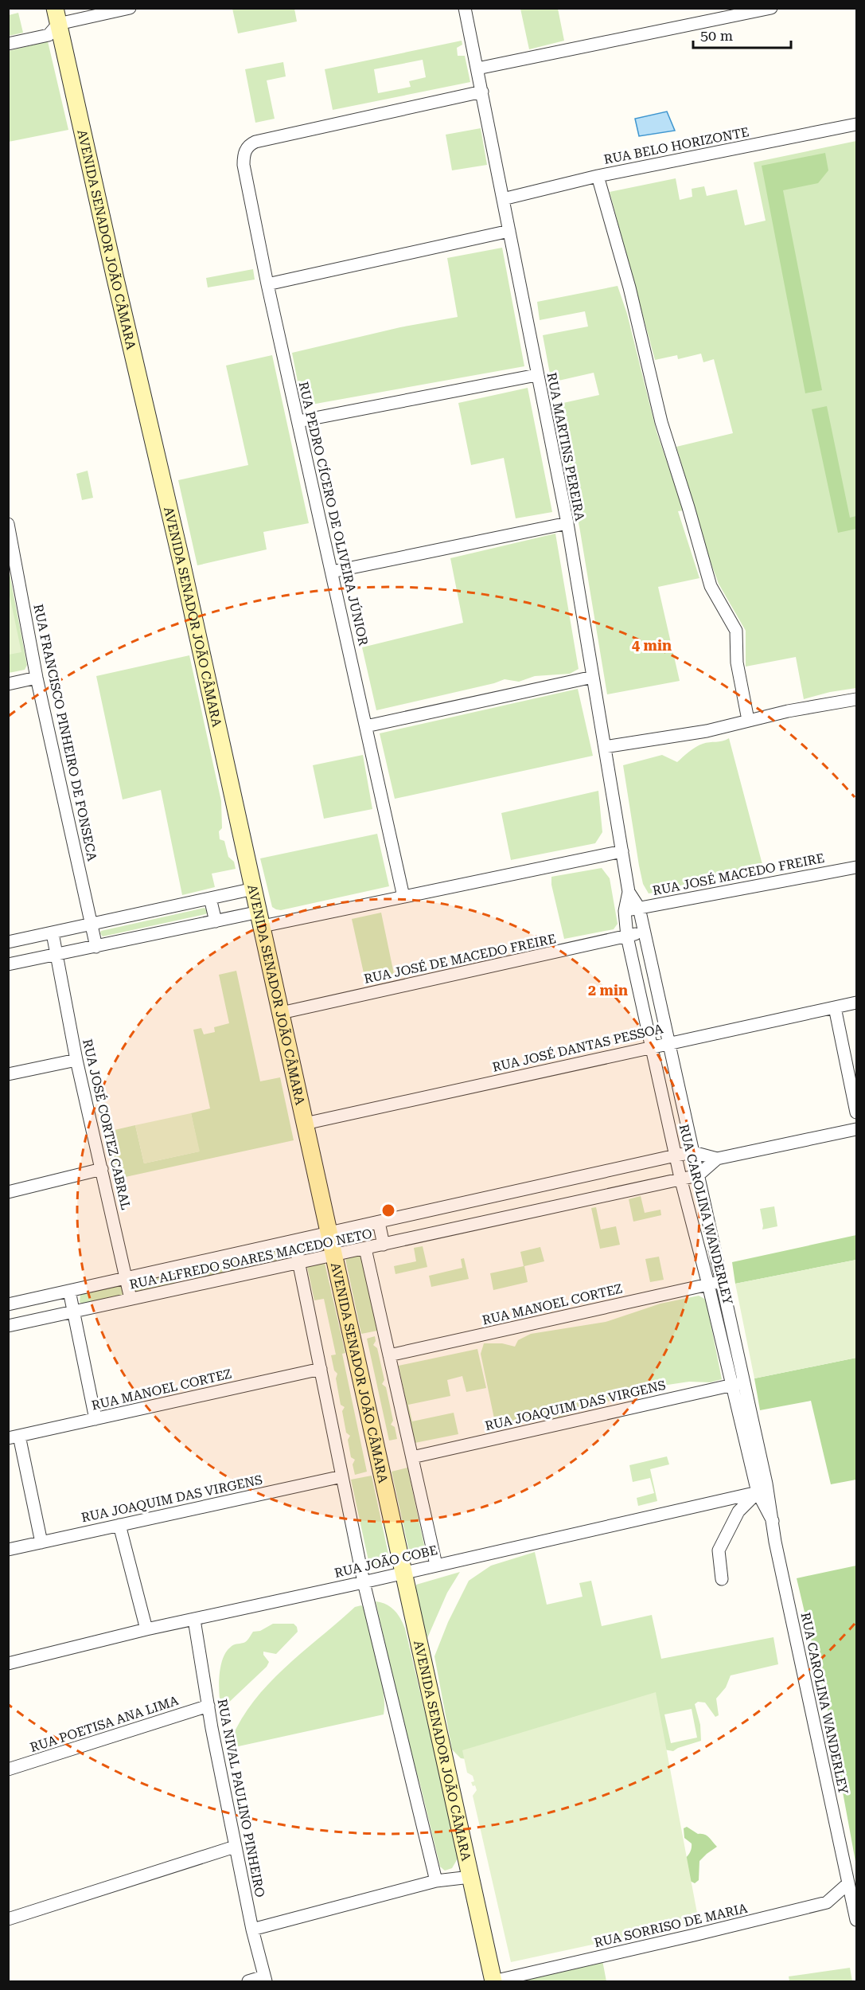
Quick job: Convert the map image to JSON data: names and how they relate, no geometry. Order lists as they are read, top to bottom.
{
  "streets": {
    "main road": ["AVENIDA SENADOR JOÃO CÂMARA"],
    "street": [
      "RUA BELO HORIZONTE",
      "RUA MARTINS PEREIRA",
      "RUA PEDRO CÍCERO DE OLIVEIRA JÚNIOR",
      "RUA FRANCISCO PINHEIRO DE FONSECA",
      "RUA JOSÉ MACEDO FREIRE",
      "RUA JOSÉ DE MACEDO FREIRE",
      "RUA JOSÉ DANTAS PESSOA",
      "RUA JOSÉ CORTEZ CABRAL",
      "RUA CAROLINA WANDERLEY",
      "RUA ALFREDO SOARES MACEDO NETO",
      "RUA MANOEL CORTEZ",
      "RUA JOAQUIM DAS VIRGENS",
      "RUA JOÃO COBE",
      "RUA POETISA ANA LIMA",
      "RUA NIVAL PAULINO PINHEIRO",
      "RUA SORRISO DE MARIA"
    ]
  },
  "crossings": [
    ["RUA BELO HORIZONTE", "RUA MARTINS PEREIRA"],
    ["AVENIDA SENADOR JOÃO CÂMARA", "RUA JOSÉ DE MACEDO FREIRE"],
    ["AVENIDA SENADOR JOÃO CÂMARA", "RUA JOSÉ DANTAS PESSOA"],
    ["AVENIDA SENADOR JOÃO CÂMARA", "RUA ALFREDO SOARES MACEDO NETO"],
    ["AVENIDA SENADOR JOÃO CÂMARA", "RUA JOÃO COBE"],
    ["AVENIDA SENADOR JOÃO CÂMARA", "RUA SORRISO DE MARIA"],
    ["RUA MARTINS PEREIRA", "RUA PEDRO CÍCERO DE OLIVEIRA JÚNIOR"],
    ["RUA MARTINS PEREIRA", "RUA CAROLINA WANDERLEY"],
    ["RUA JOSÉ MACEDO FREIRE", "RUA CAROLINA WANDERLEY"],
    ["RUA JOSÉ DE MACEDO FREIRE", "RUA CAROLINA WANDERLEY"],
    ["RUA JOSÉ DANTAS PESSOA", "RUA CAROLINA WANDERLEY"],
    ["RUA JOSÉ CORTEZ CABRAL", "RUA ALFREDO SOARES MACEDO NETO"],
    ["RUA CAROLINA WANDERLEY", "RUA ALFREDO SOARES MACEDO NETO"],
    ["RUA CAROLINA WANDERLEY", "RUA MANOEL CORTEZ"],
    ["RUA CAROLINA WANDERLEY", "RUA JOAQUIM DAS VIRGENS"],
    ["RUA CAROLINA WANDERLEY", "RUA JOÃO COBE"],
    ["RUA CAROLINA WANDERLEY", "RUA SORRISO DE MARIA"],
    ["RUA JOÃO COBE", "RUA NIVAL PAULINO PINHEIRO"],
    ["RUA POETISA ANA LIMA", "RUA NIVAL PAULINO PINHEIRO"]
  ],
  "scale_bar": "50 m",
  "rings": ["4 min", "2 min"]
}
